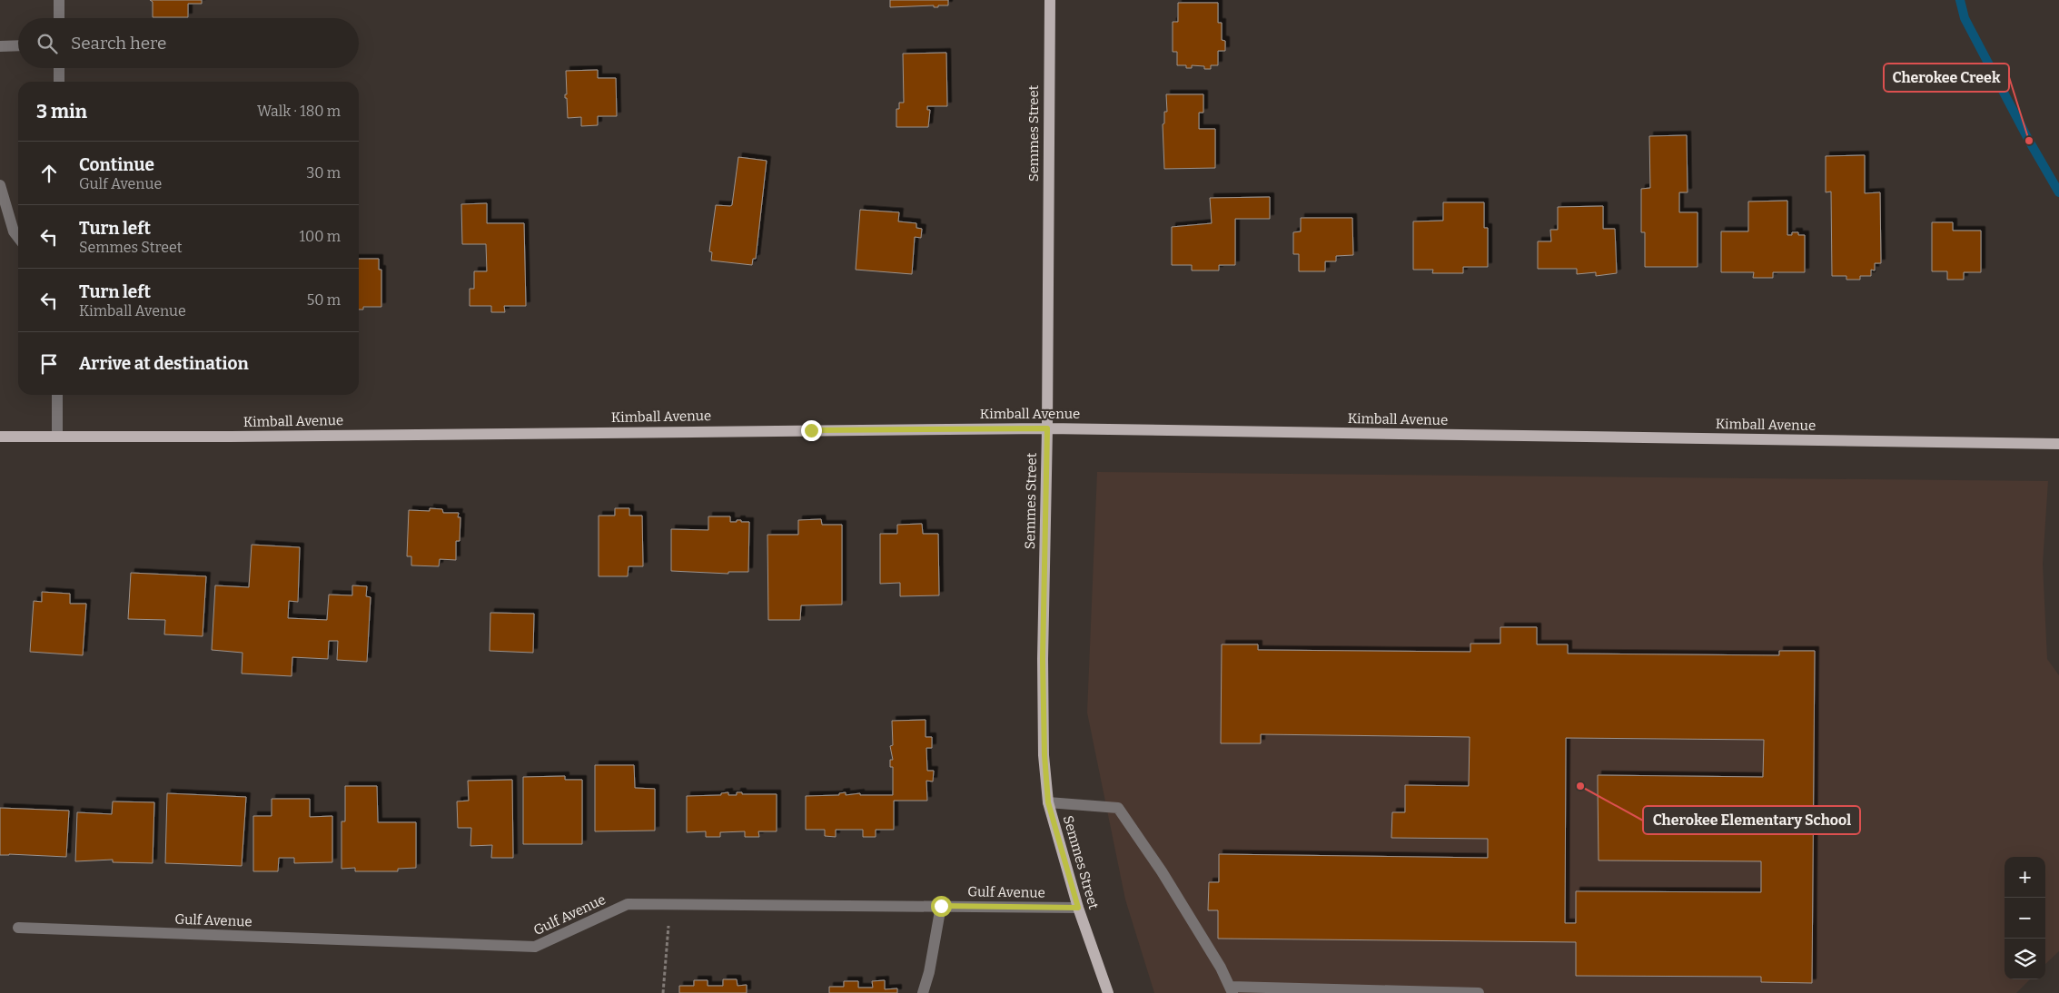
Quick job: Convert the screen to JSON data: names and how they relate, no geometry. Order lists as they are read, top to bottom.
{
  "streets": {
    "main road": ["Semmes Street", "Kimball Avenue"],
    "street": ["Gulf Avenue"]
  },
  "crossings": [
    ["Semmes Street", "Kimball Avenue"],
    ["Semmes Street", "Gulf Avenue"]
  ],
  "places": ["Cherokee Creek", "Cherokee Elementary School"],
  "page": {
    "search": "Search here",
    "heading": ["3 min", "Walk · 180 m"],
    "list": [
      ["Continue", "Gulf Avenue", "30 m"],
      ["Turn left", "Semmes Street", "100 m"],
      ["Turn left", "Kimball Avenue", "50 m"],
      "Arrive at destination"
    ],
    "map_buttons": ["+", "−"]
  }
}
